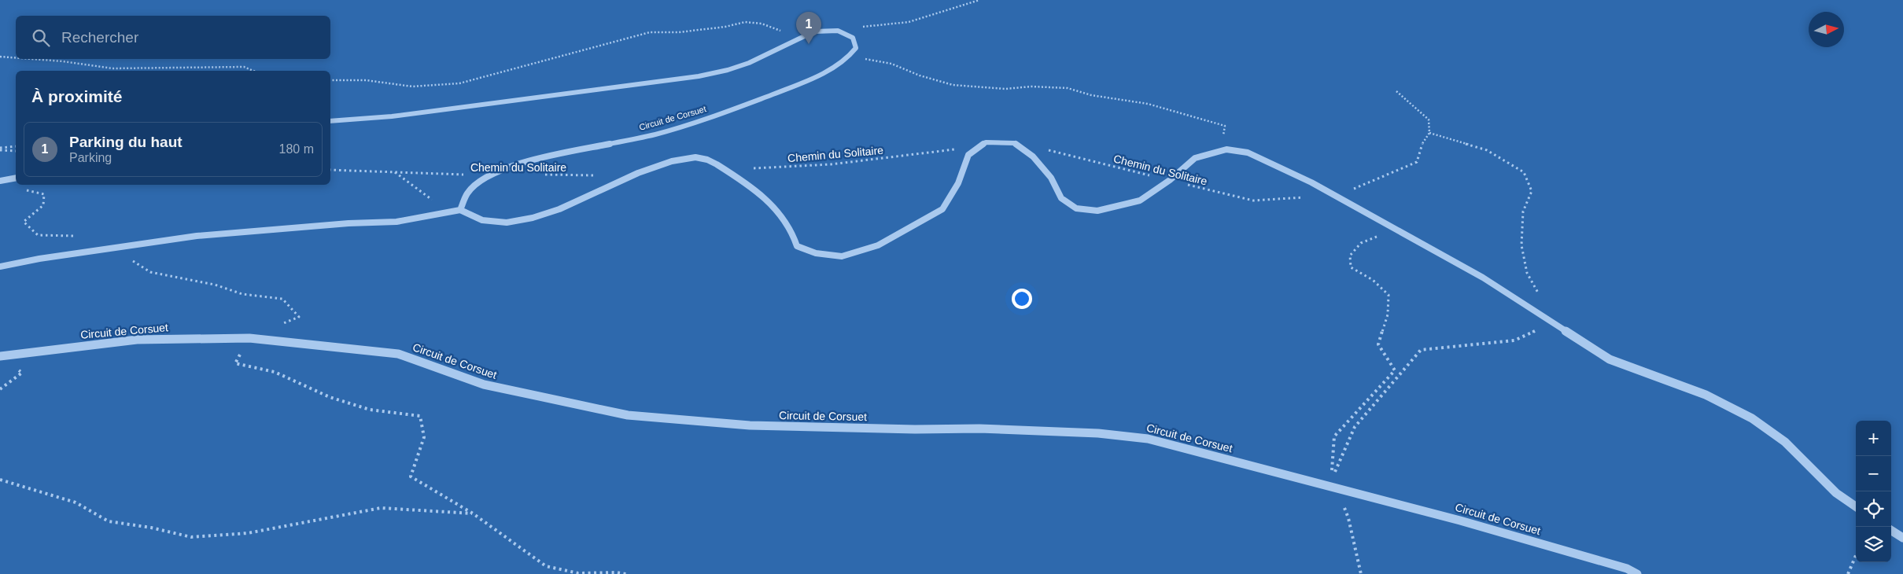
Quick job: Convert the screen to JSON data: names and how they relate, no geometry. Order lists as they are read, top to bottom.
{
  "streets": {
    "lane": ["Circuit de Corsuet"],
    "path": ["Chemin du Solitaire"]
  },
  "crossings": [
    ["Circuit de Corsuet", "Chemin du Solitaire"]
  ],
  "north": "right",
  "page": {
    "pins": "1",
    "search": "Rechercher",
    "heading": "À proximité",
    "list": [
      {
        "mark": "1",
        "name": "Parking du haut",
        "note": "Parking",
        "value": "180 m"
      }
    ],
    "map_buttons": ["+", "−"]
  }
}
